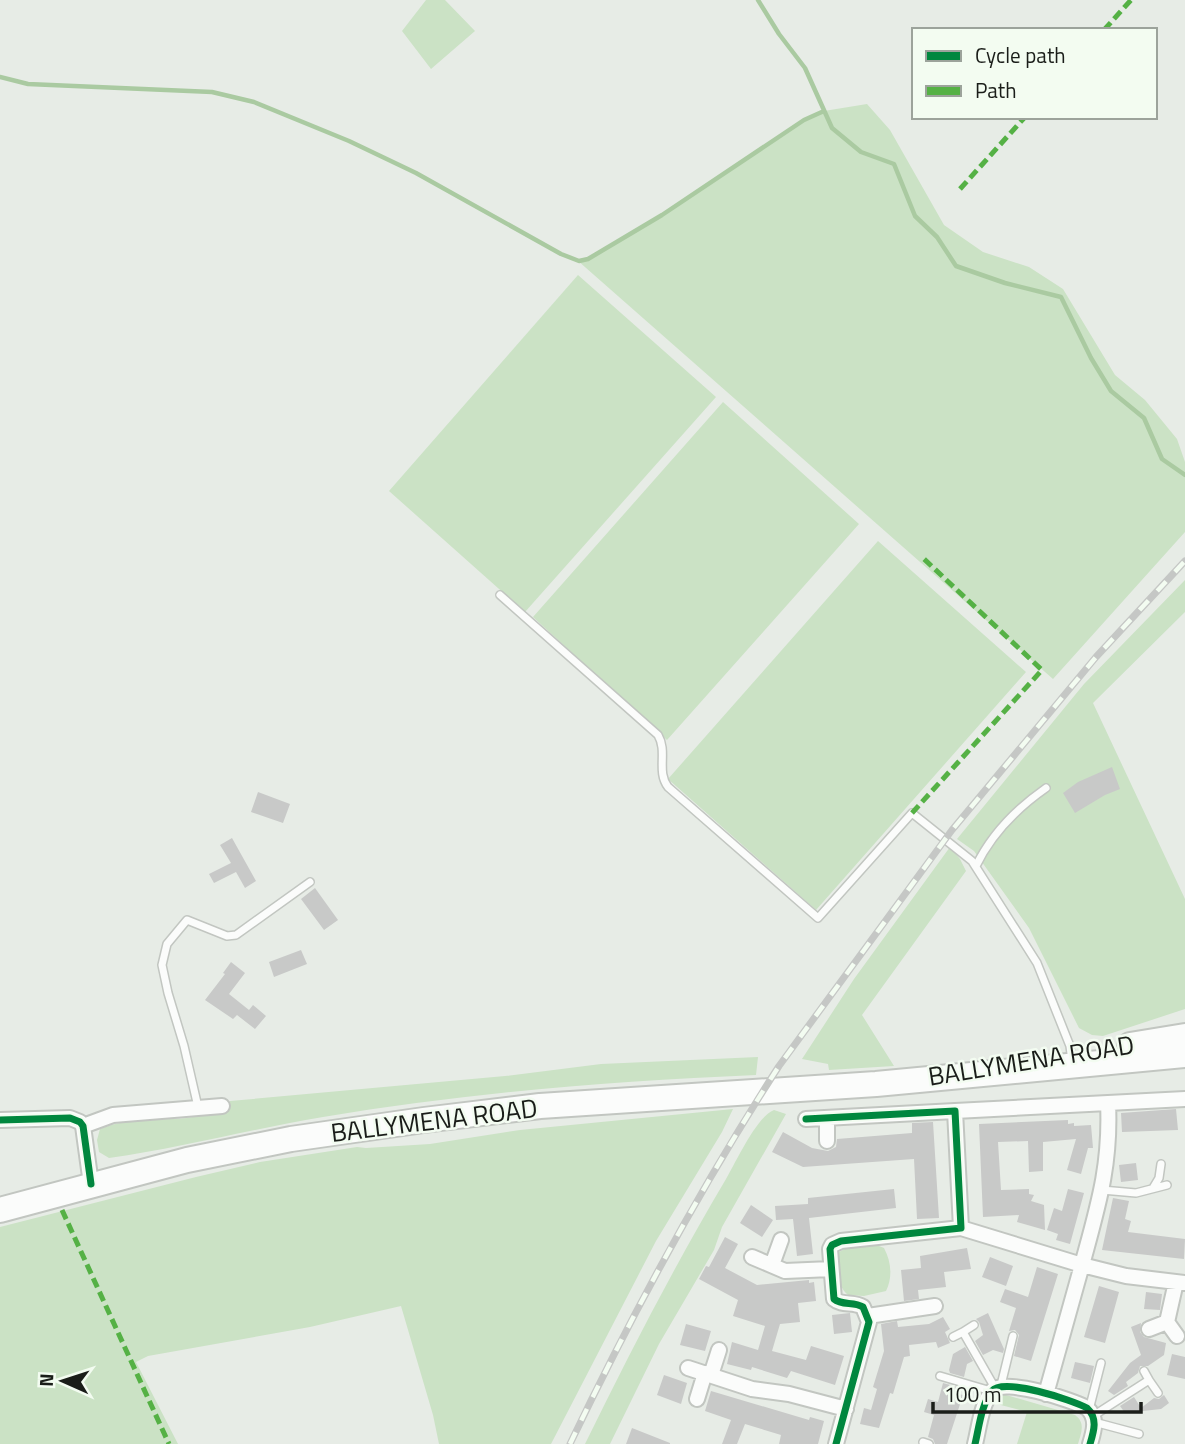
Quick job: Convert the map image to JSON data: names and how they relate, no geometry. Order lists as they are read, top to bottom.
{
  "streets": {
    "highway": ["BALLYMENA ROAD"]
  },
  "legend": ["Cycle path", "Path"],
  "scale_bar": "100 m",
  "north": "left"
}
